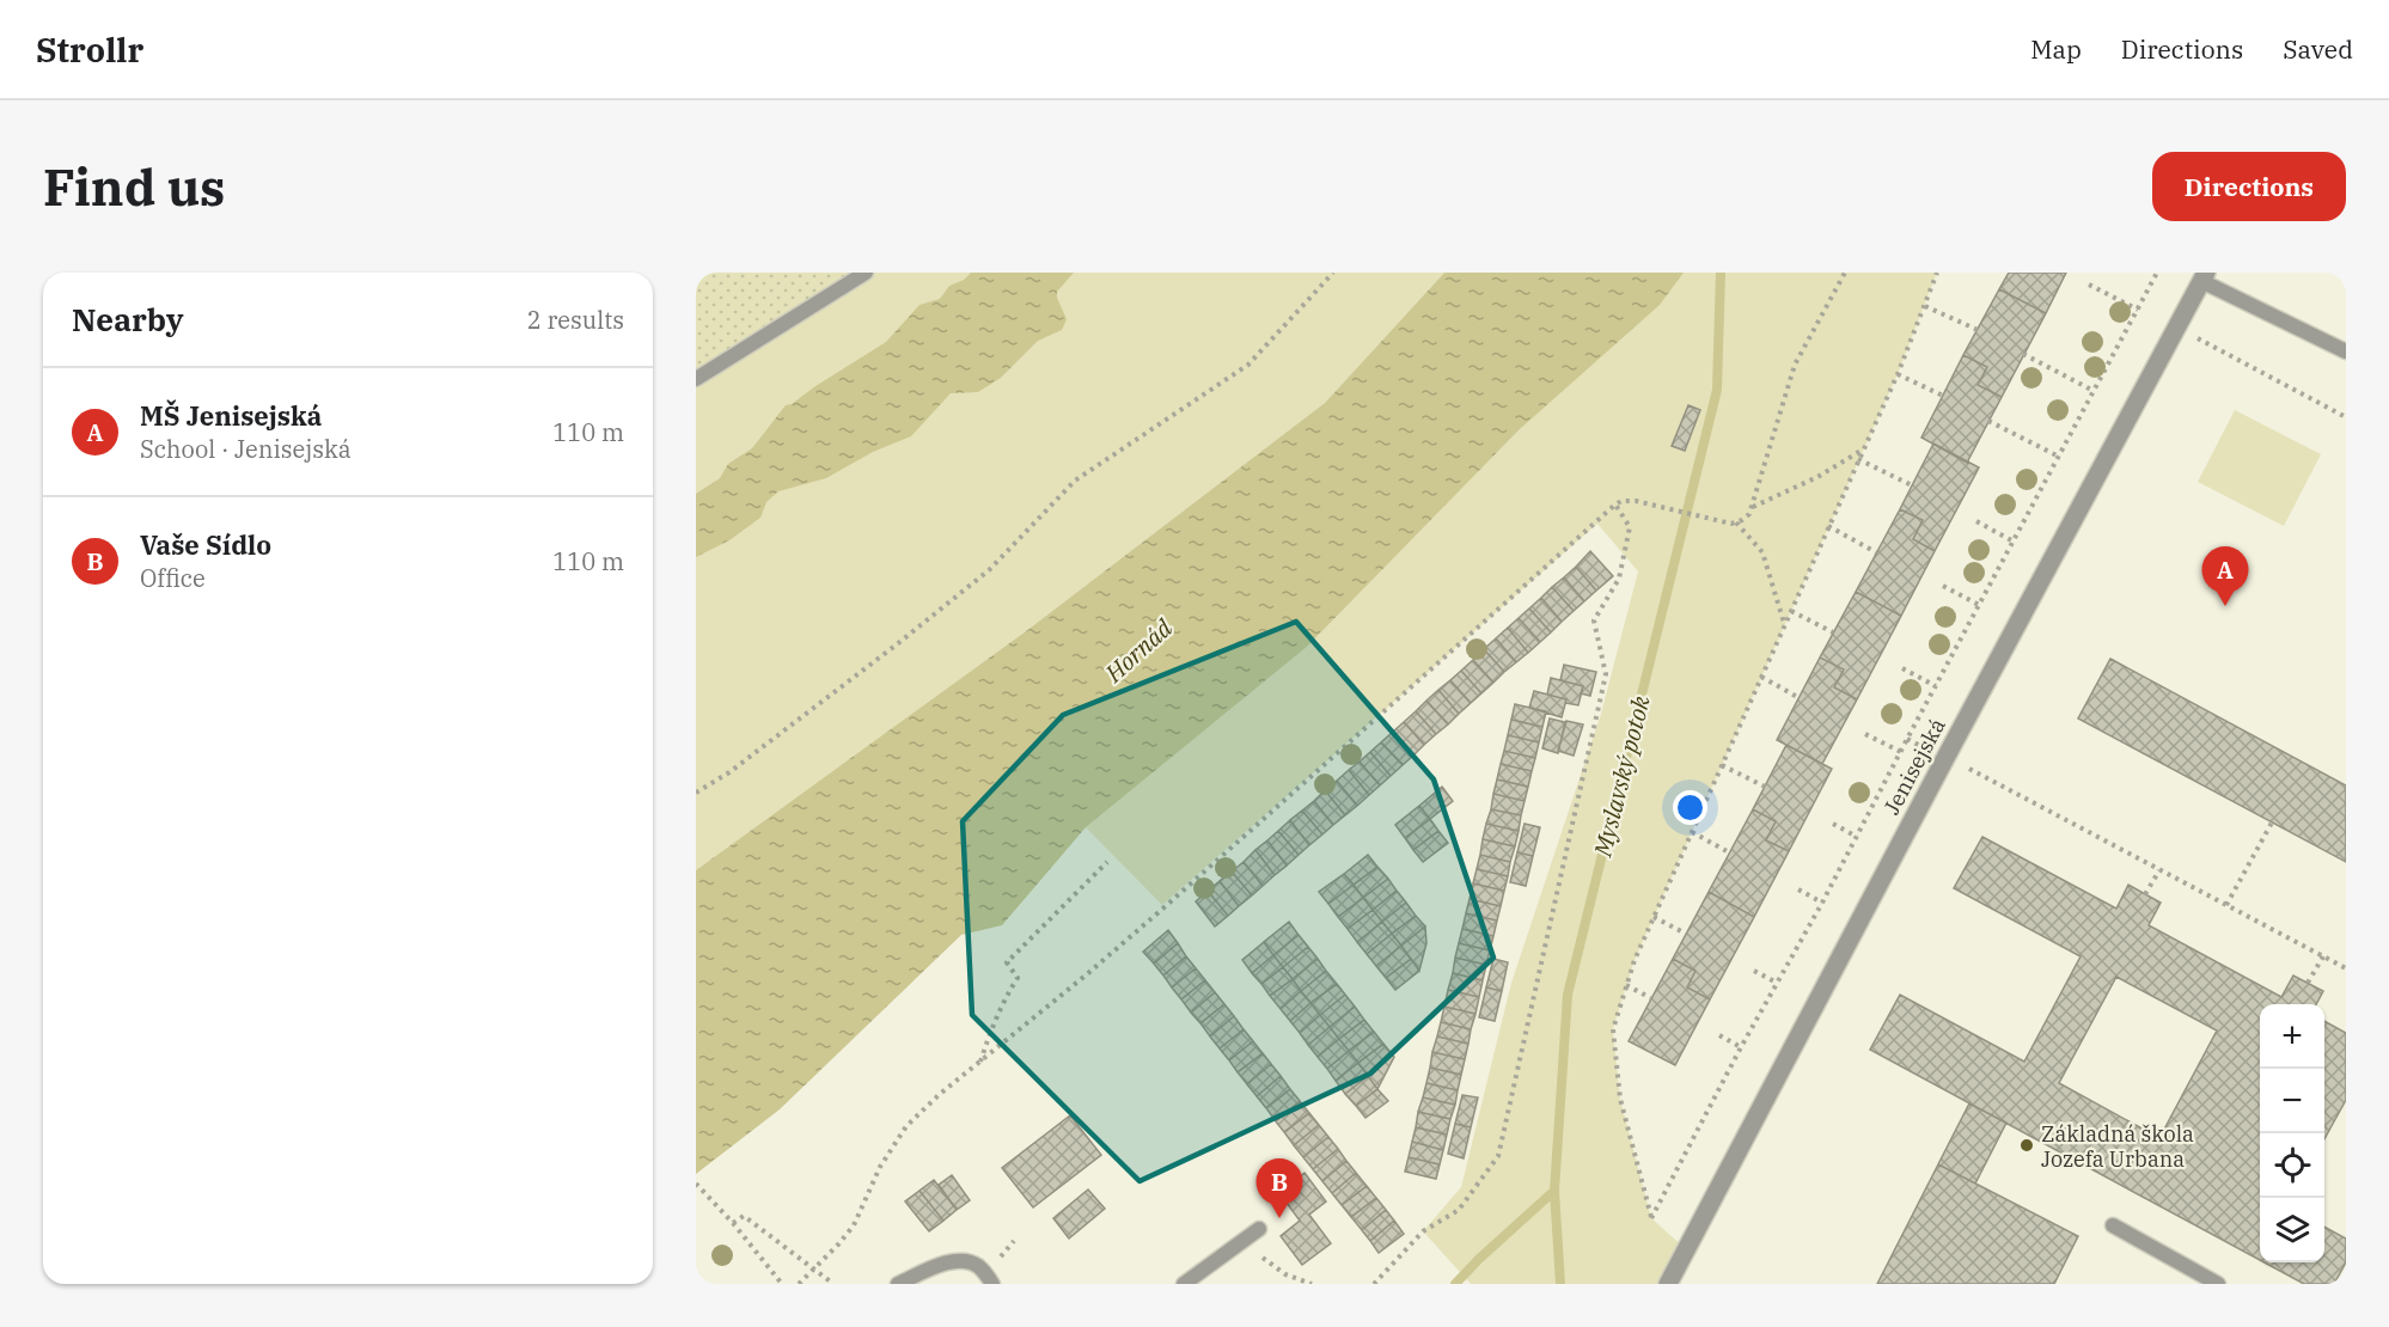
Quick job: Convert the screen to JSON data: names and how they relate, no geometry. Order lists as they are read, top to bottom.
{
  "streets": {
    "street": ["Jenisejská"]
  },
  "water": ["Hornád", "Myslavský potok"],
  "places": ["Základná škola Jozefa Urbana"],
  "page": {
    "header": "Strollr",
    "nav": ["Map", "Directions", "Saved"],
    "buttons": "Directions",
    "title": "Find us",
    "heading": ["Nearby", "2 results"],
    "list": [
      {
        "mark": "A",
        "name": "MŠ Jenisejská",
        "note": "School · Jenisejská",
        "value": "110 m"
      },
      {
        "mark": "B",
        "name": "Vaše Sídlo",
        "note": "Office",
        "value": "110 m"
      }
    ],
    "pins": ["A", "B"],
    "map_buttons": ["+", "−"]
  }
}
